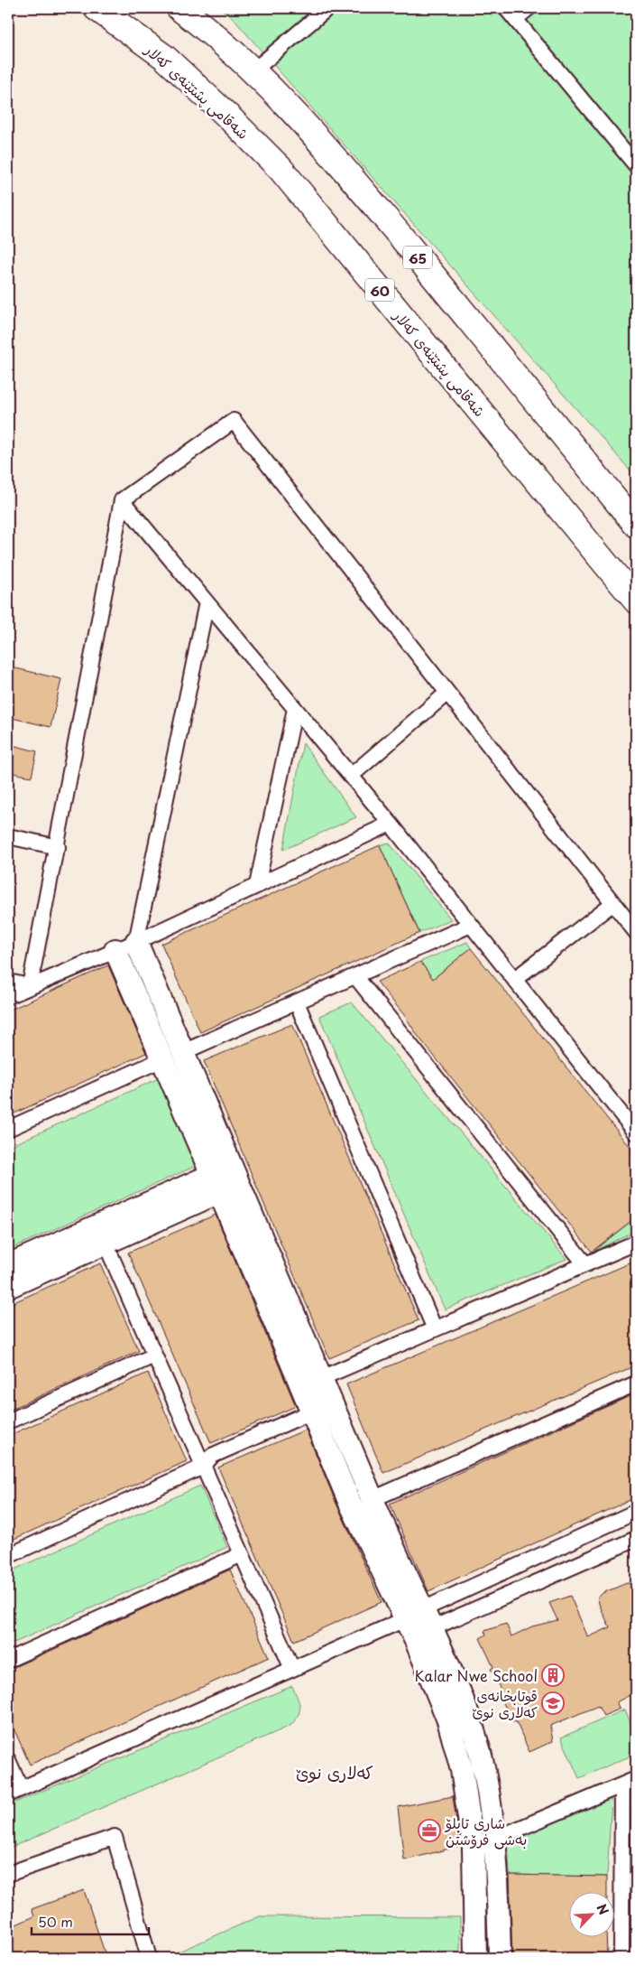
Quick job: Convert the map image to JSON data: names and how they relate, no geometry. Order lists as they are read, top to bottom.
{
  "streets": {
    "highway": ["شەقامی پشتێنەی کەلار", "65", "60"]
  },
  "districts": ["کەلاری نوێ"],
  "places": {
    "building": ["Kalar Nwe School"],
    "school or university": ["قوتابخانەی کەلاری نوێ"],
    "office": ["شاری تابلۆ بەشی فرۆشتن"]
  },
  "scale_bar": "50 m",
  "north": "top right"
}
